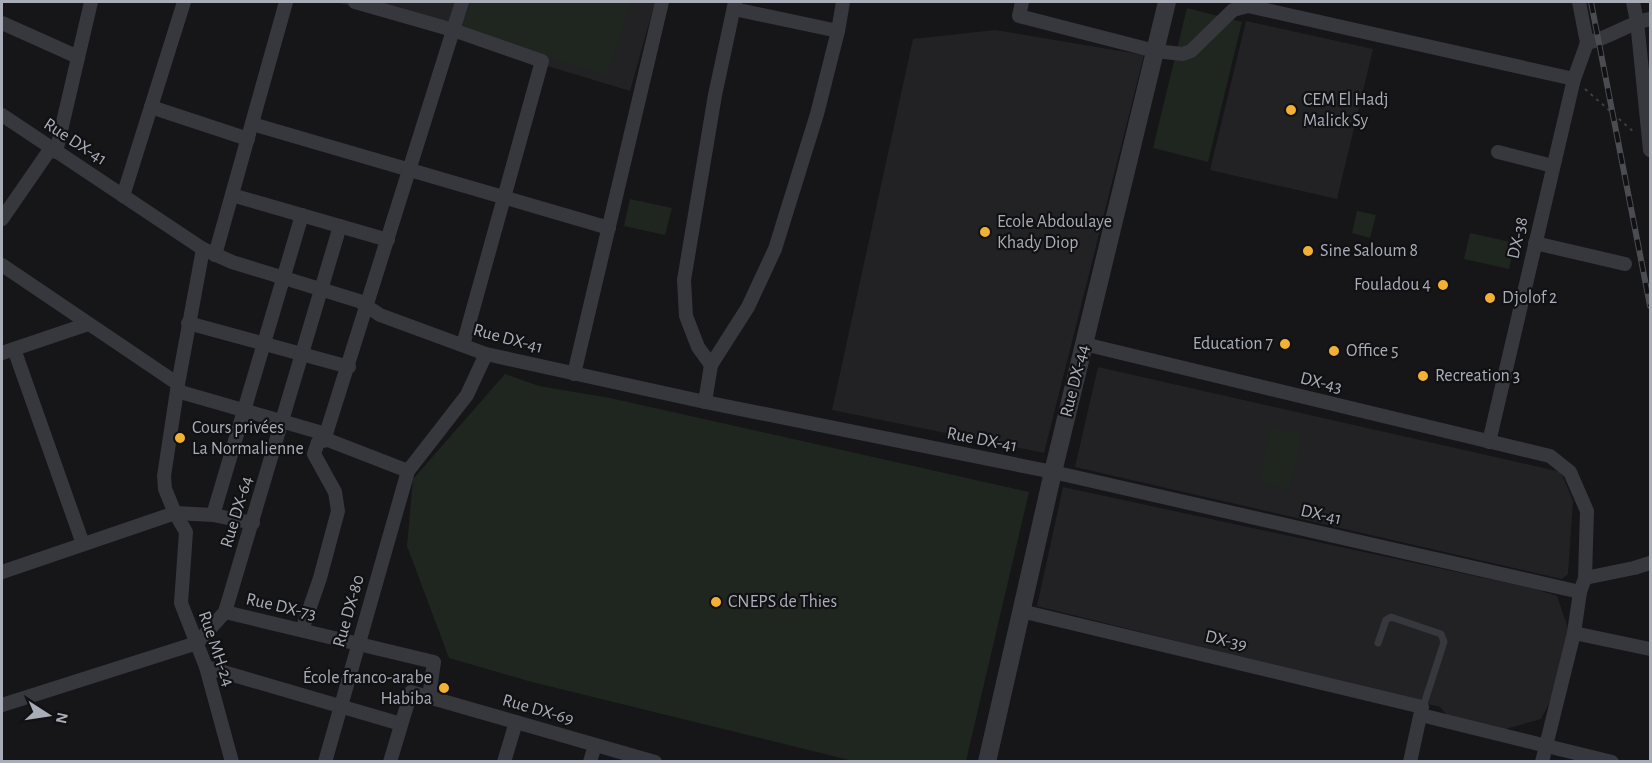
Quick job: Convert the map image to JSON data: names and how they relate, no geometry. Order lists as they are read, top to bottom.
{
  "streets": {
    "street": [
      "Rue DX-41",
      "DX-38",
      "Rue DX-44",
      "DX-43",
      "Rue DX-64",
      "DX-41",
      "Rue DX-73",
      "Rue DX-80",
      "DX-39",
      "Rue MH-24",
      "Rue DX-69"
    ]
  },
  "crossings": [
    ["Rue DX-41", "Rue DX-44"],
    ["Rue DX-41", "Rue DX-64"],
    ["Rue DX-41", "DX-41"],
    ["Rue DX-41", "Rue MH-24"],
    ["DX-38", "DX-43"],
    ["Rue DX-44", "DX-43"],
    ["Rue DX-44", "DX-41"],
    ["Rue DX-44", "DX-39"],
    ["Rue DX-64", "Rue DX-73"],
    ["Rue DX-73", "Rue DX-80"],
    ["Rue DX-73", "Rue DX-69"]
  ],
  "places": [
    "CEM El Hadj Malick Sy",
    "Ecole Abdoulaye Khady Diop",
    "Sine Saloum 8",
    "Fouladou 4",
    "Djolof 2",
    "Education 7",
    "Office 5",
    "Recreation 3",
    "Cours privées La Normalienne",
    "CNEPS de Thies",
    "École franco-arabe Habiba"
  ],
  "north": "right"
}
